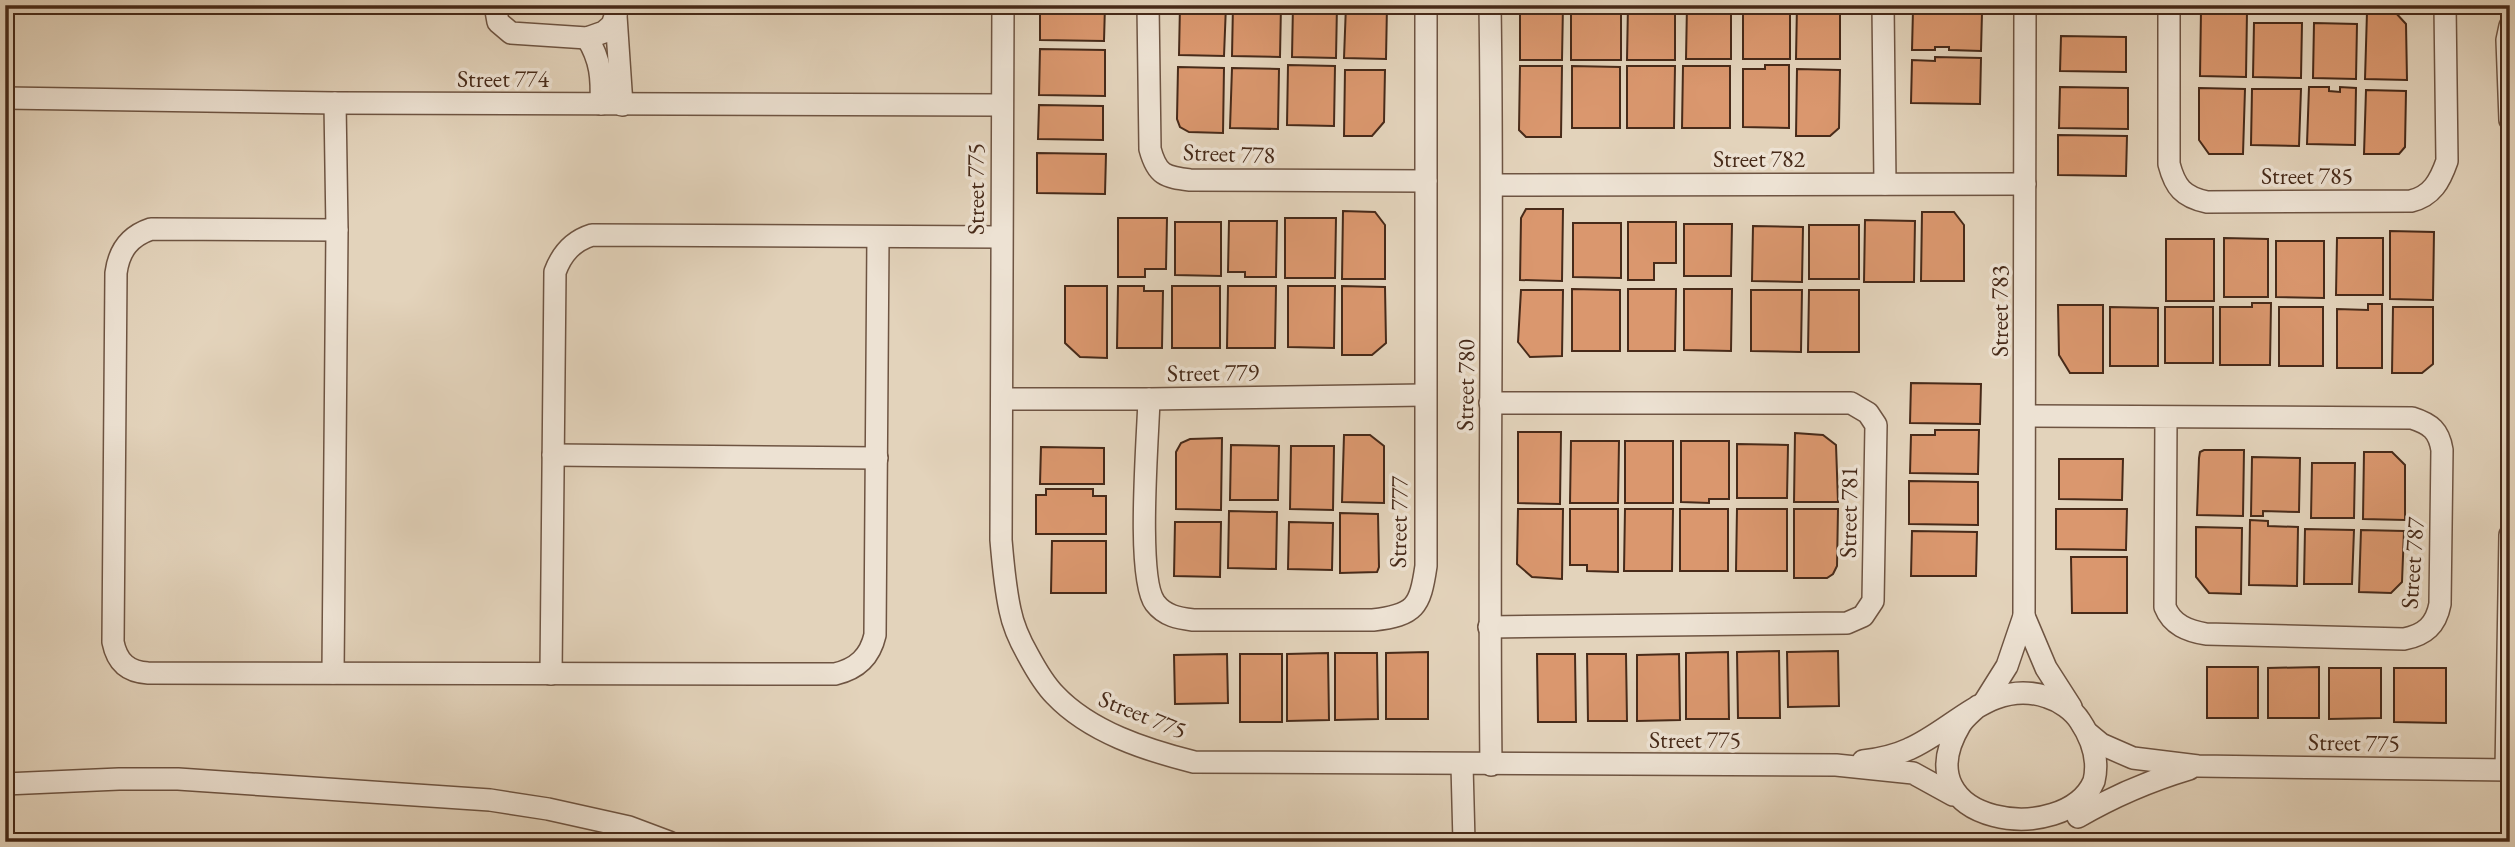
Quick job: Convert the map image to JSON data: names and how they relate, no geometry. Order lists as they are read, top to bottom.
{
  "streets": {
    "street": [
      "Street 774",
      "Street 778",
      "Street 782",
      "Street 785",
      "Street 775",
      "Street 783",
      "Street 779",
      "Street 780",
      "Street 781",
      "Street 777",
      "Street 787"
    ]
  },
  "crossings": [
    ["Street 774", "Street 775"],
    ["Street 778", "Street 777"],
    ["Street 782", "Street 783"],
    ["Street 782", "Street 780"],
    ["Street 775", "Street 783"],
    ["Street 775", "Street 779"],
    ["Street 775", "Street 780"],
    ["Street 783", "Street 787"],
    ["Street 779", "Street 777"],
    ["Street 780", "Street 781"]
  ]
}
